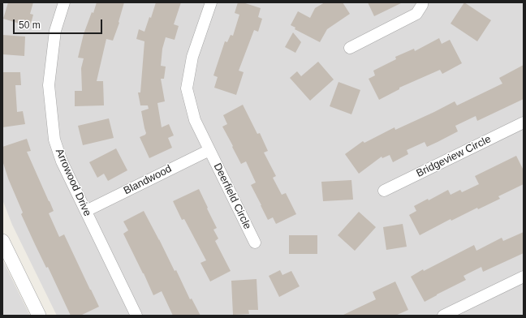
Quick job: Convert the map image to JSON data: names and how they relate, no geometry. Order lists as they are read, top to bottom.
{
  "streets": {
    "street": [
      "Bridgeview Circle",
      "Blandwood",
      "Arrowood Drive",
      "Deerfield Circle"
    ]
  },
  "crossings": [
    ["Blandwood", "Arrowood Drive"],
    ["Blandwood", "Deerfield Circle"]
  ],
  "scale_bar": "50 m"
}
